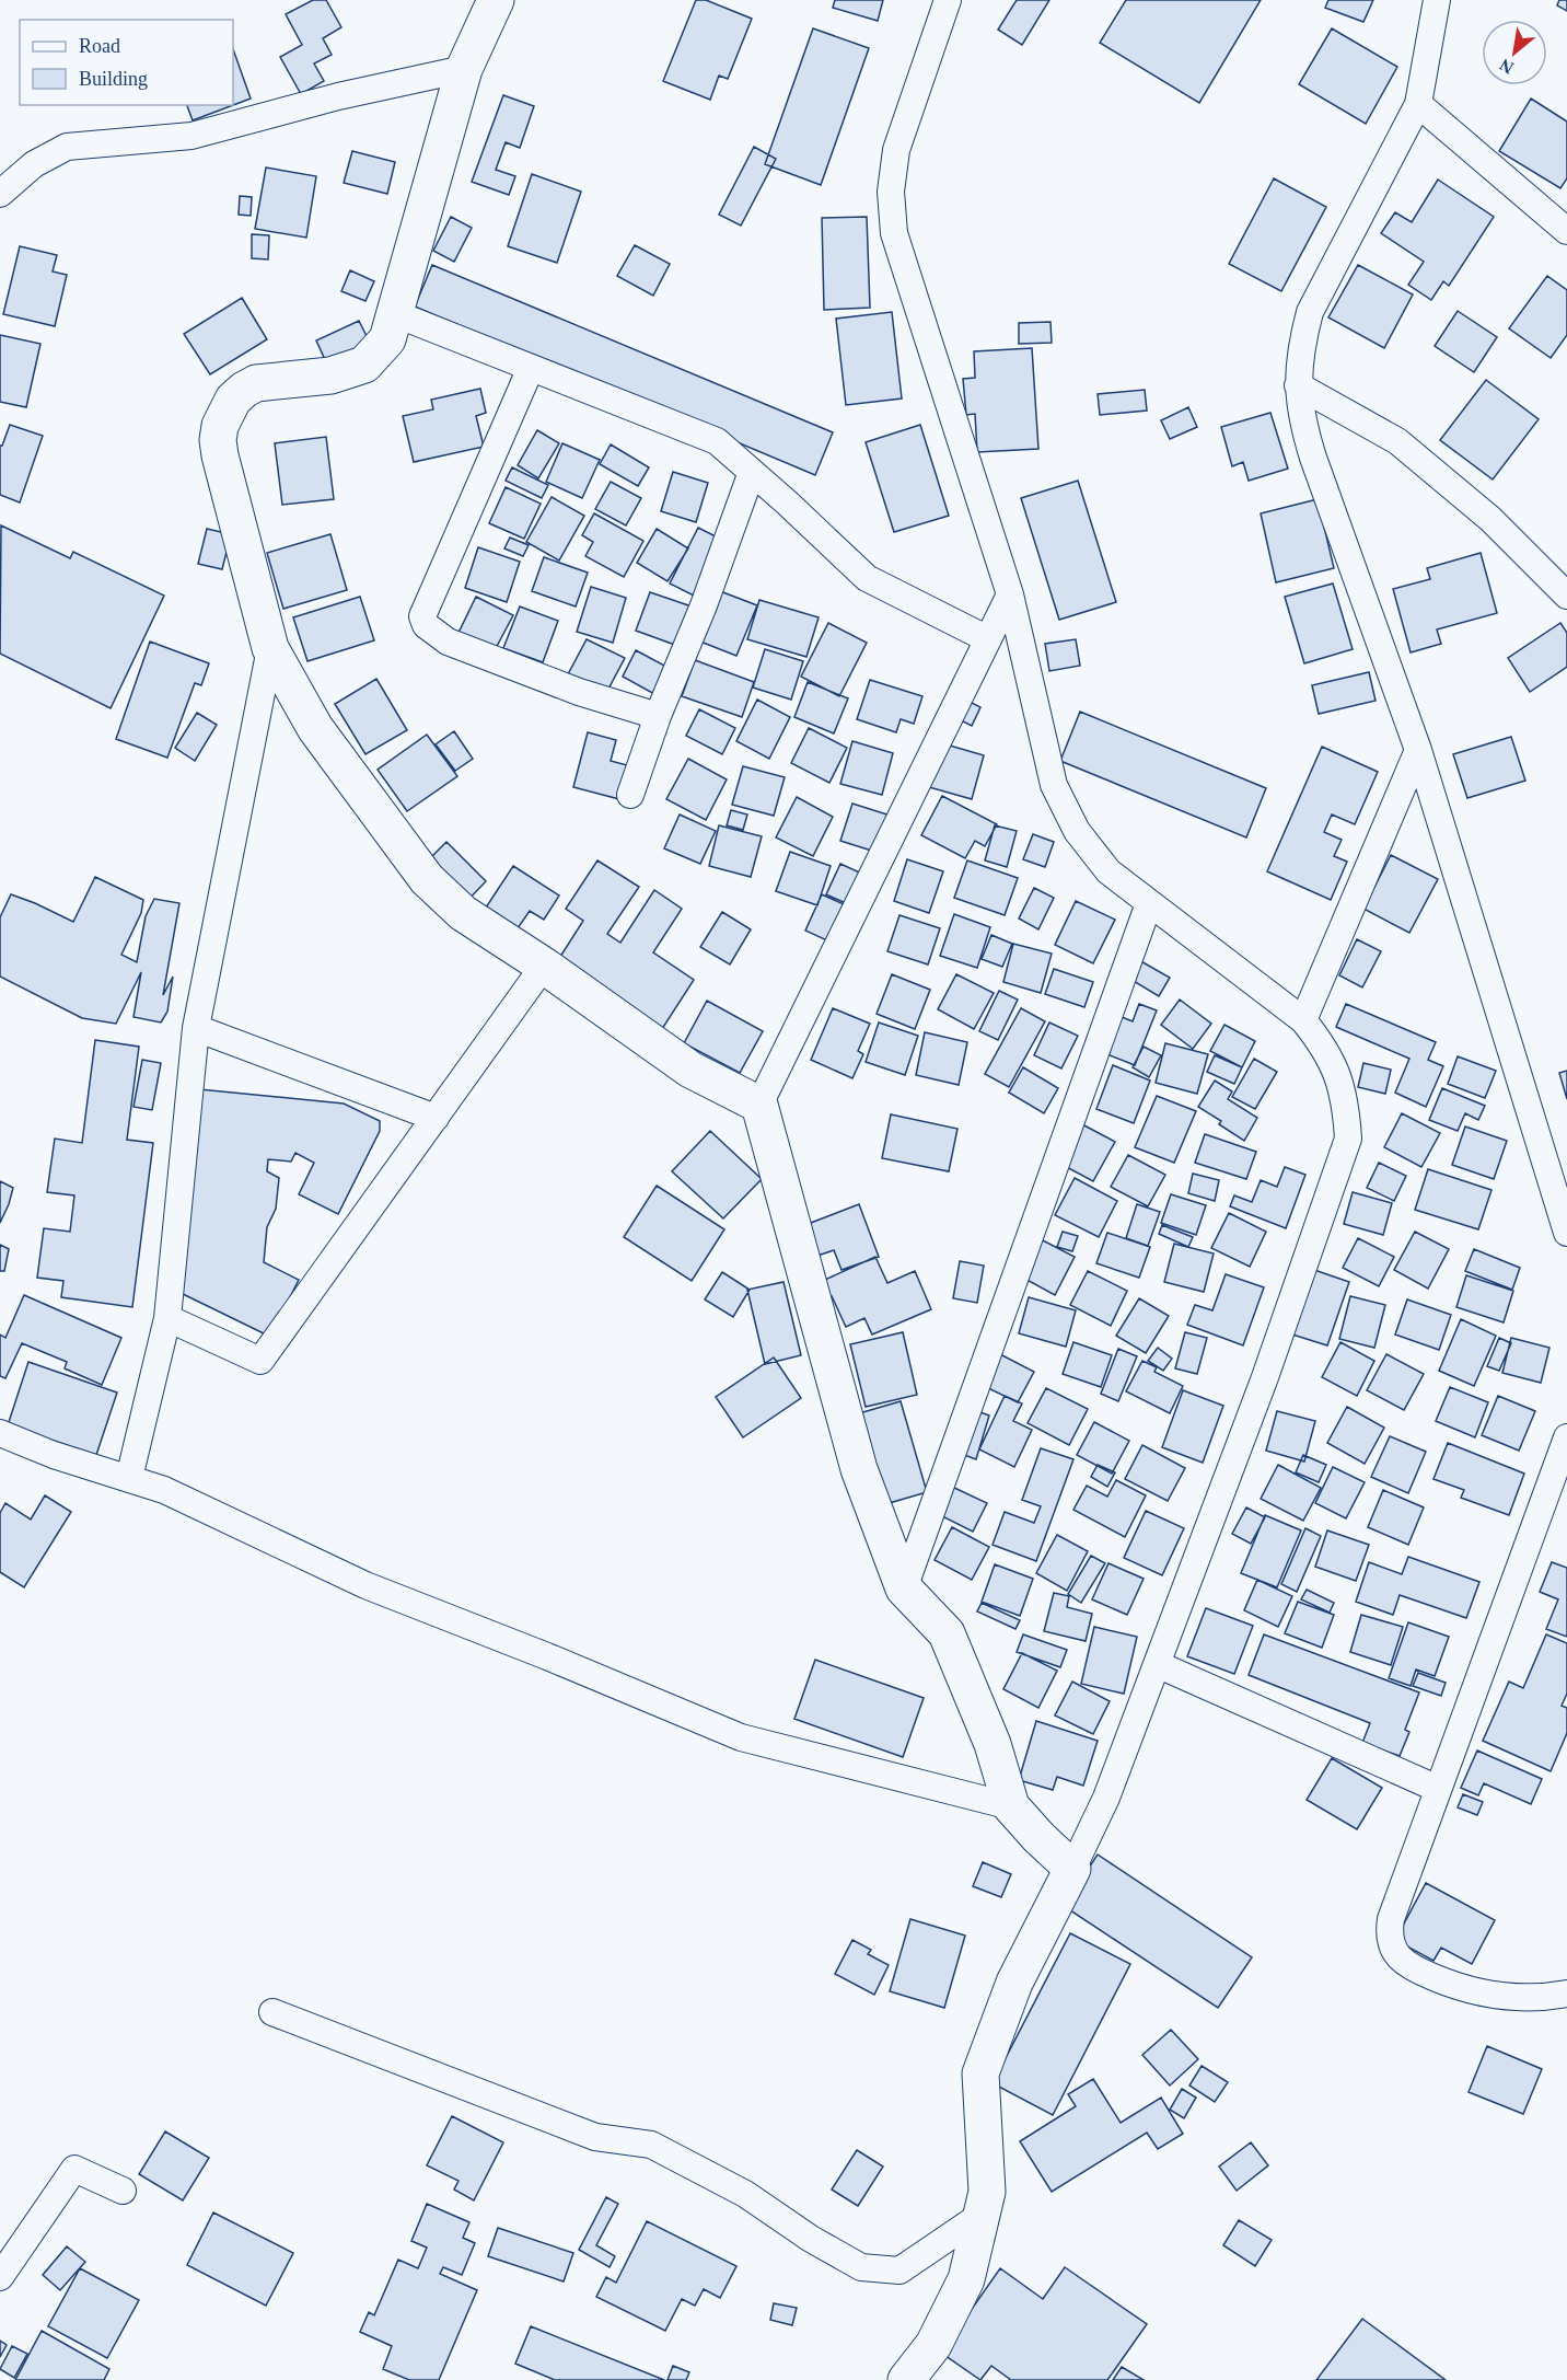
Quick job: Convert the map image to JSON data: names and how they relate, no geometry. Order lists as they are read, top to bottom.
{
  "legend": ["Road", "Building"],
  "north": "bottom left"
}
